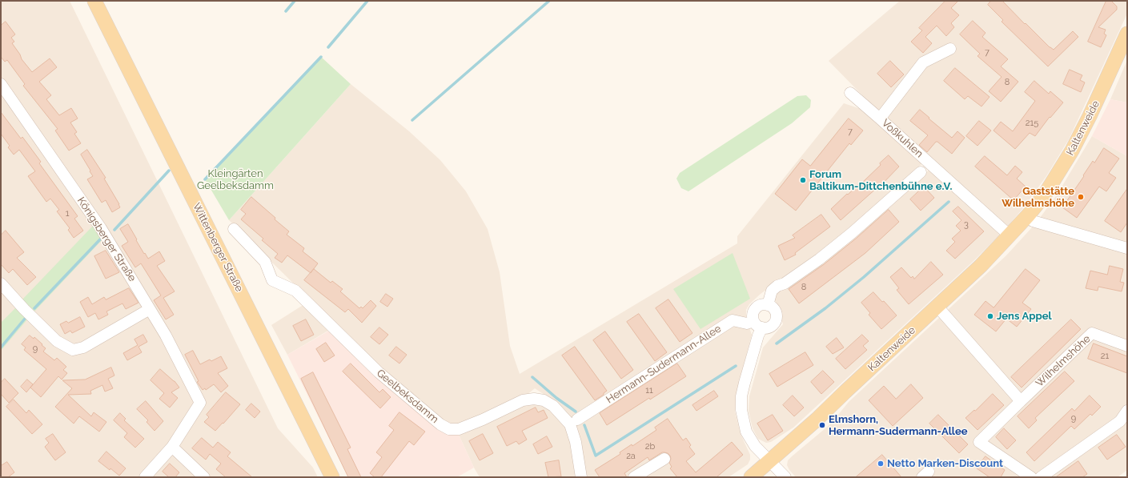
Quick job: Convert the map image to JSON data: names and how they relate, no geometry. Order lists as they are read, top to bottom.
{
  "streets": {
    "main road": ["Kaltenweide", "Wittenberger Straße"],
    "street": [
      "Voßkuhlen",
      "Königsberger Straße",
      "Wilhelmshöhe",
      "Hermann-Sudermann-Allee",
      "Geelbeksdamm"
    ]
  },
  "crossings": [
    ["Kaltenweide", "Voßkuhlen"]
  ],
  "parks": ["Kleingärten Geelbeksdamm"],
  "places": [
    "Forum Baltikum-Dittchenbühne e.V.",
    "Gaststätte Wilhelmshöhe",
    "Jens Appel",
    "Elmshorn, Hermann-Sudermann-Allee",
    "Netto Marken-Discount"
  ],
  "house_numbers": [
    "7",
    "8",
    "215",
    "7",
    "1",
    "3",
    "8",
    "9",
    "21",
    "11",
    "9",
    "2b",
    "2a"
  ]
}
